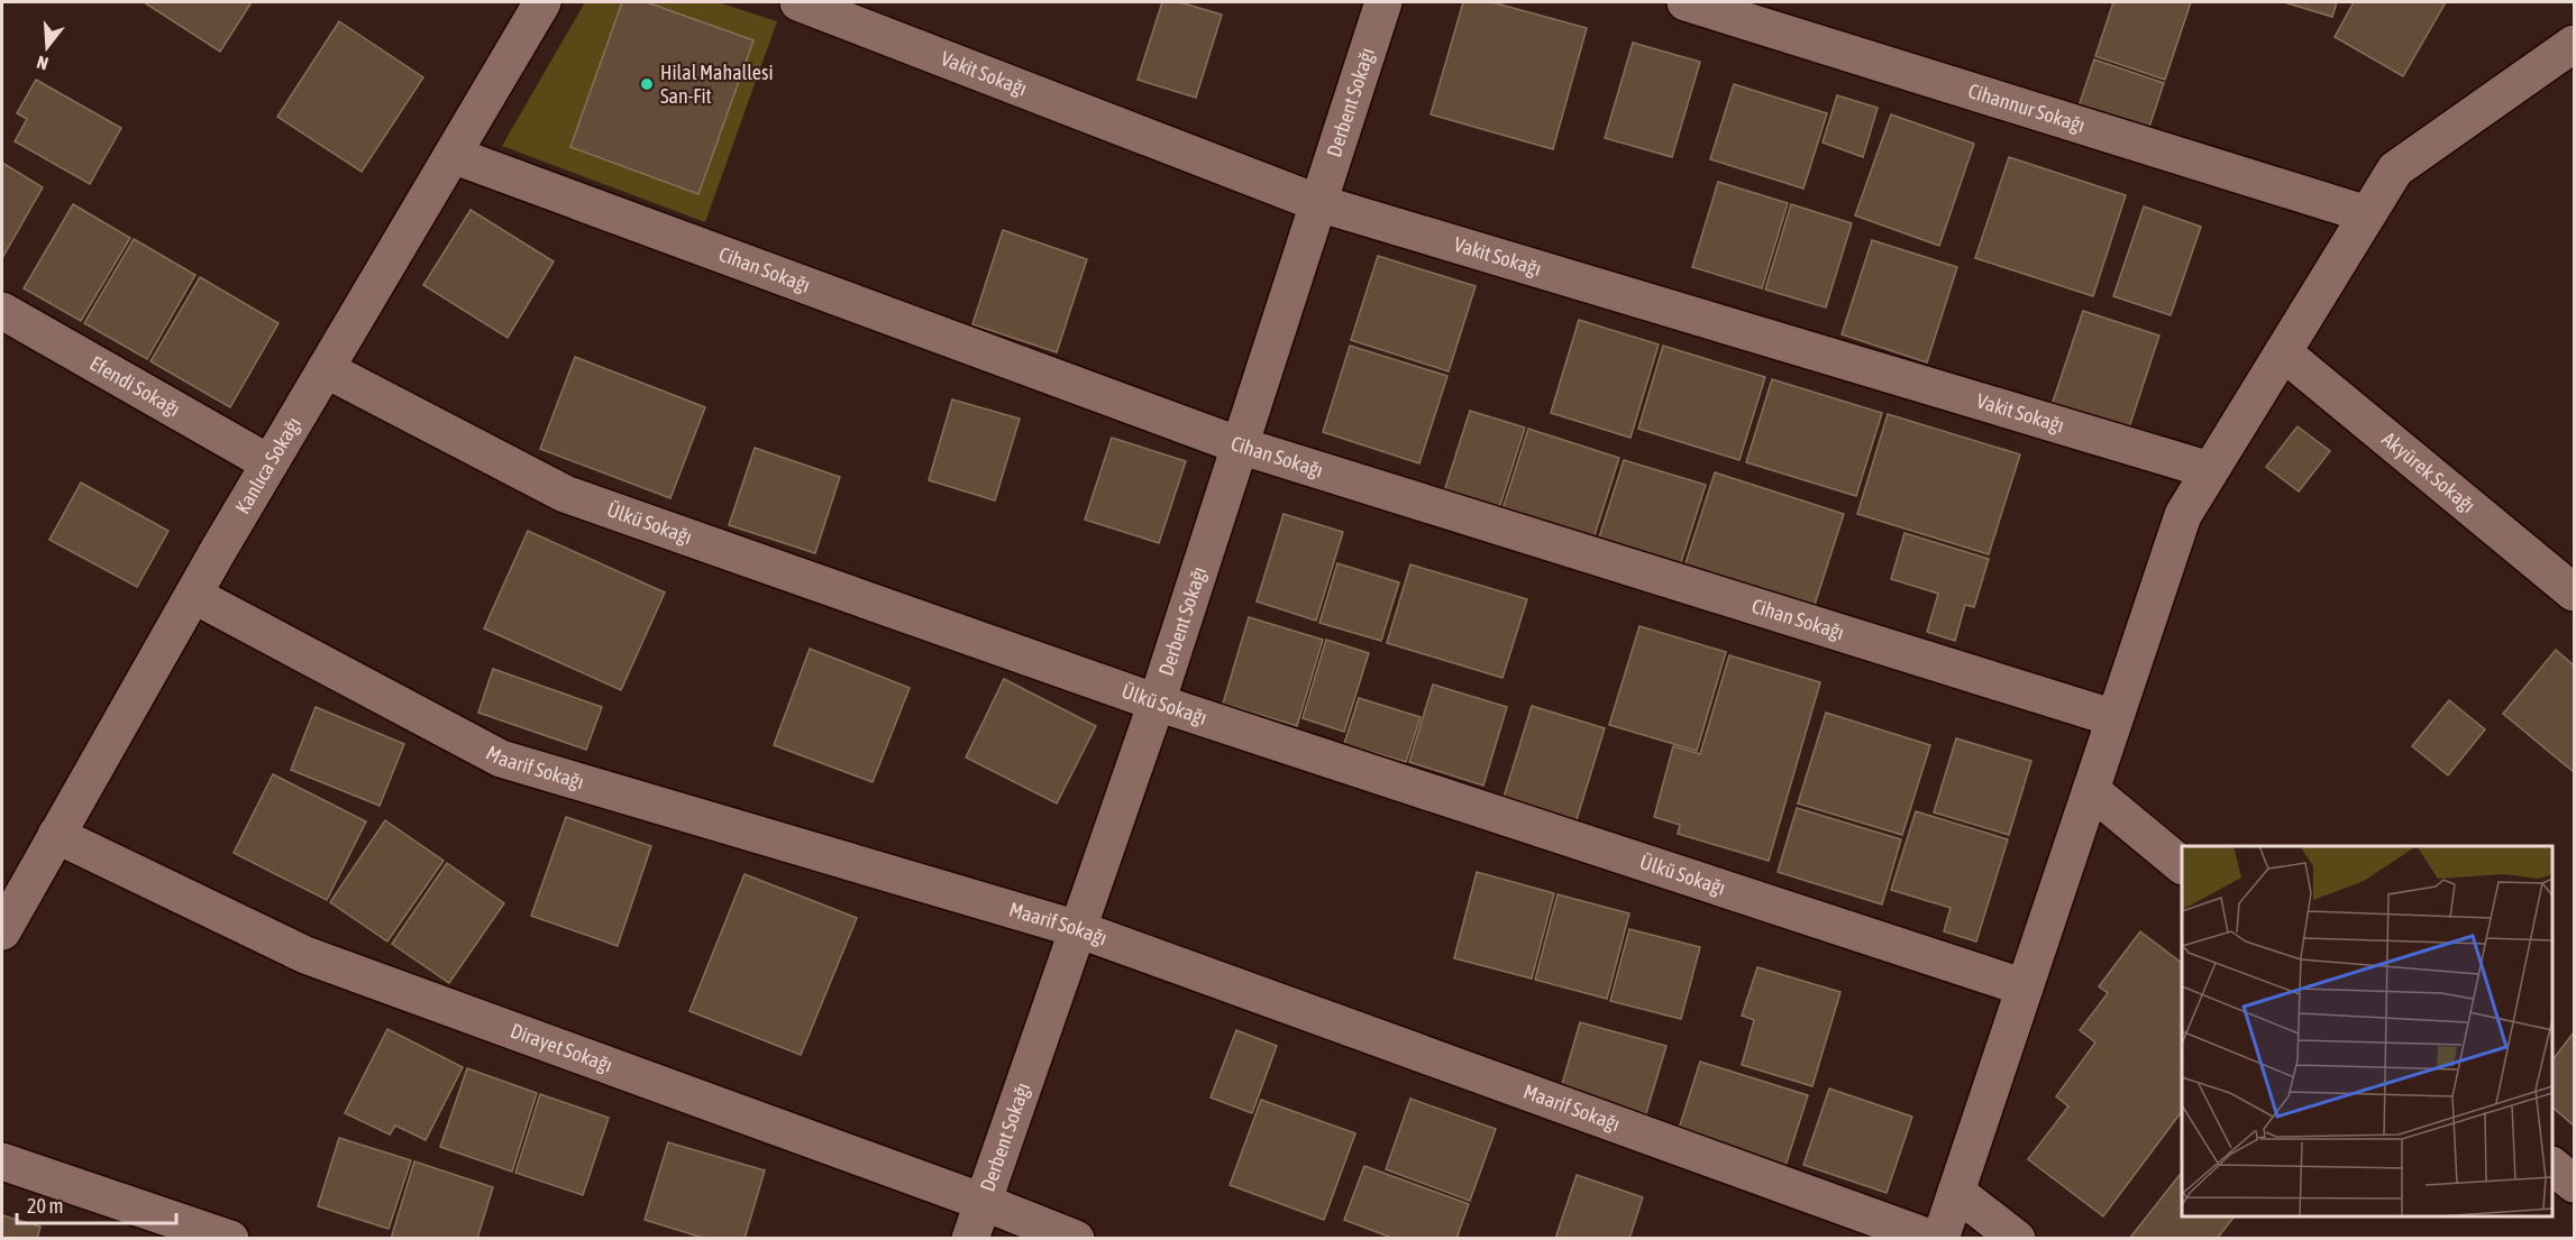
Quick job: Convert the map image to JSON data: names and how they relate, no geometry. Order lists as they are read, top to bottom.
{
  "streets": {
    "street": [
      "Vakit Sokağı",
      "Derbent Sokağı",
      "Cihannur Sokağı",
      "Cihan Sokağı",
      "Efendi Sokağı",
      "Kanlıca Sokağı",
      "Akyürek Sokağı",
      "Ülkü Sokağı",
      "Maarif Sokağı",
      "Dirayet Sokağı"
    ]
  },
  "crossings": [
    ["Vakit Sokağı", "Derbent Sokağı"],
    ["Derbent Sokağı", "Cihan Sokağı"],
    ["Derbent Sokağı", "Ülkü Sokağı"],
    ["Derbent Sokağı", "Maarif Sokağı"],
    ["Derbent Sokağı", "Dirayet Sokağı"],
    ["Cihan Sokağı", "Kanlıca Sokağı"],
    ["Efendi Sokağı", "Kanlıca Sokağı"],
    ["Kanlıca Sokağı", "Ülkü Sokağı"],
    ["Kanlıca Sokağı", "Maarif Sokağı"],
    ["Kanlıca Sokağı", "Dirayet Sokağı"]
  ],
  "places": ["Hilal Mahallesi San-Fit"],
  "scale_bar": "20 m",
  "north": "bottom"
}
